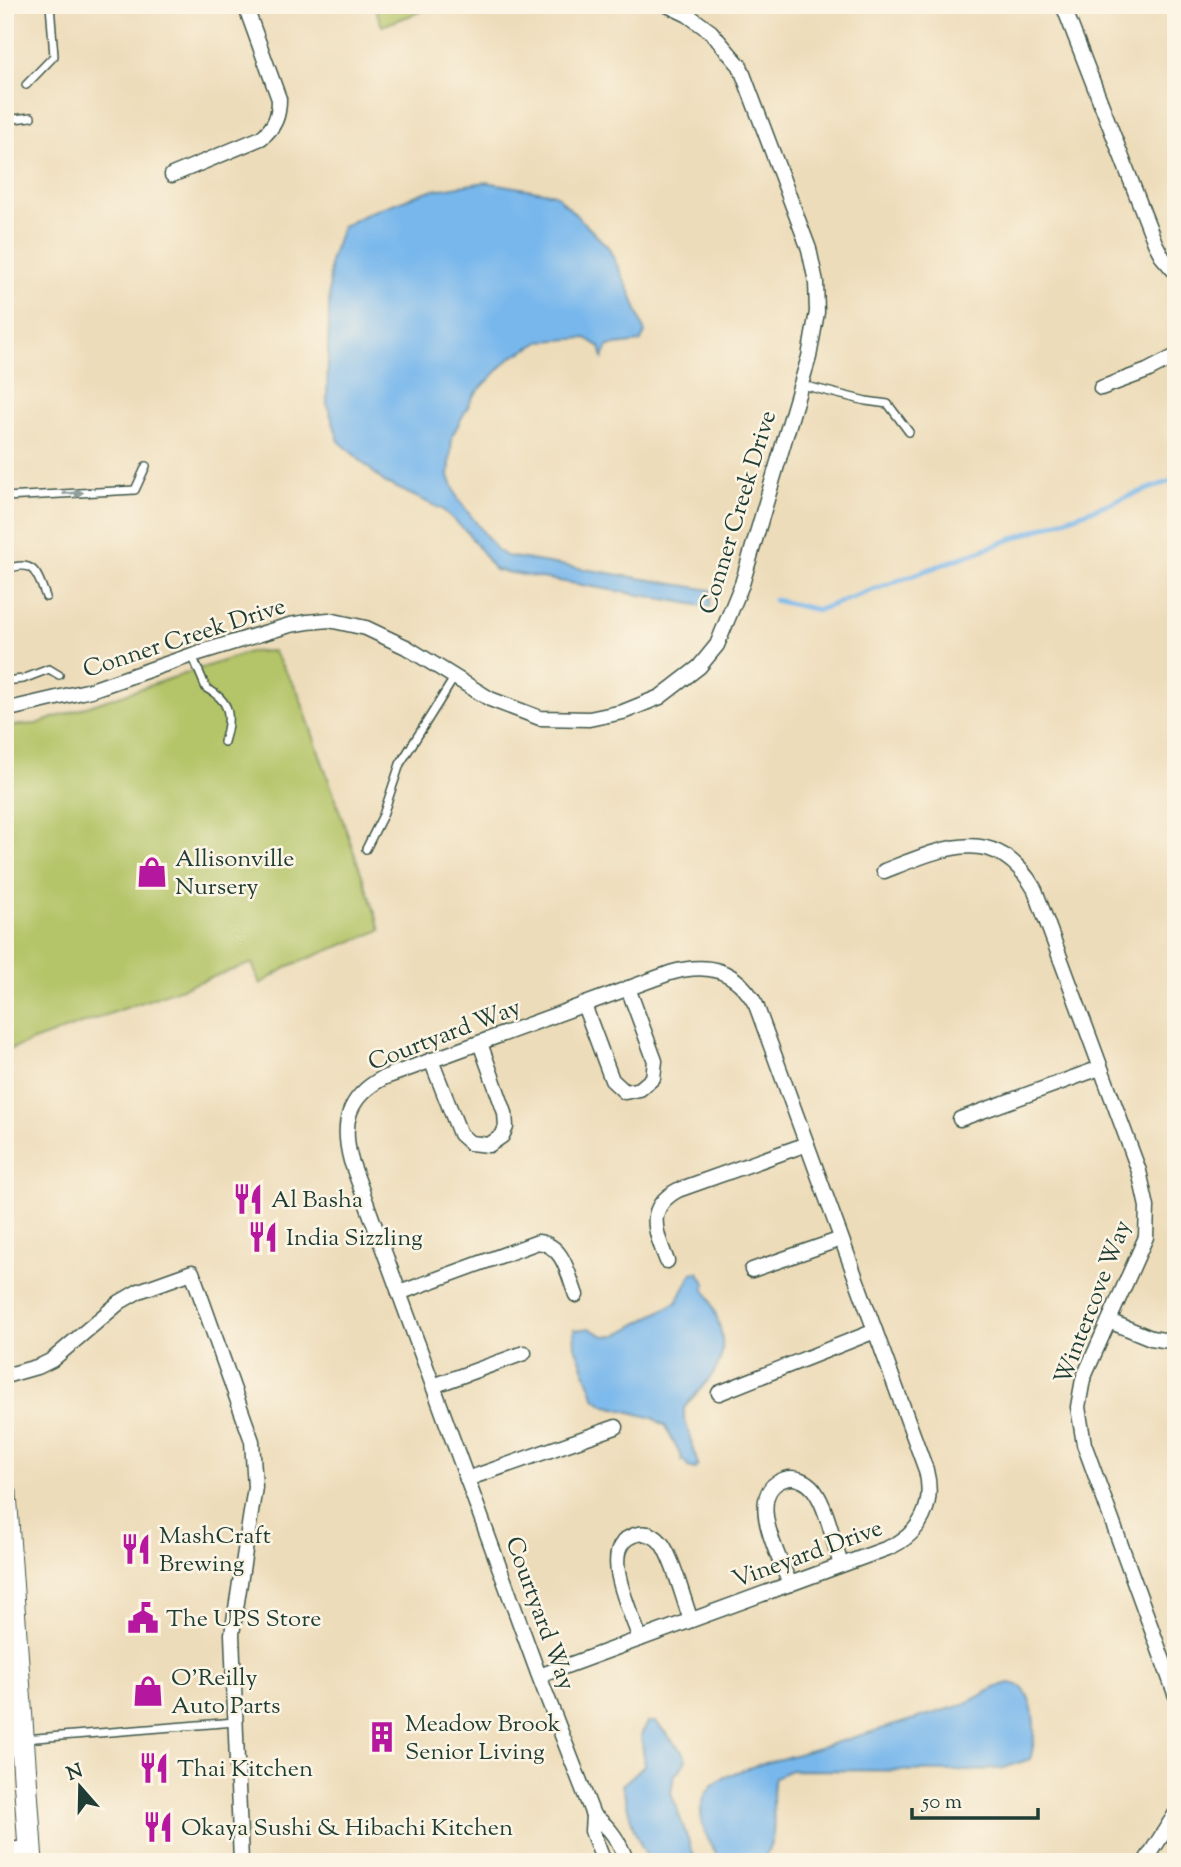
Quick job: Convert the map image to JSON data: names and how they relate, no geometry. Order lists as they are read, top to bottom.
{
  "streets": {
    "street": [
      "Conner Creek Drive",
      "Courtyard Way",
      "Wintercove Way",
      "Vineyard Drive"
    ]
  },
  "crossings": [
    ["Courtyard Way", "Vineyard Drive"]
  ],
  "places": {
    "shop": ["Allisonville Nursery", "O'Reilly Auto Parts"],
    "restaurant": [
      "Al Basha",
      "India Sizzling",
      "MashCraft Brewing",
      "Thai Kitchen",
      "Okaya Sushi & Hibachi Kitchen"
    ],
    "public building": ["The UPS Store"],
    "building": ["Meadow Brook Senior Living"]
  },
  "scale_bar": "50 m",
  "north": "top"
}
